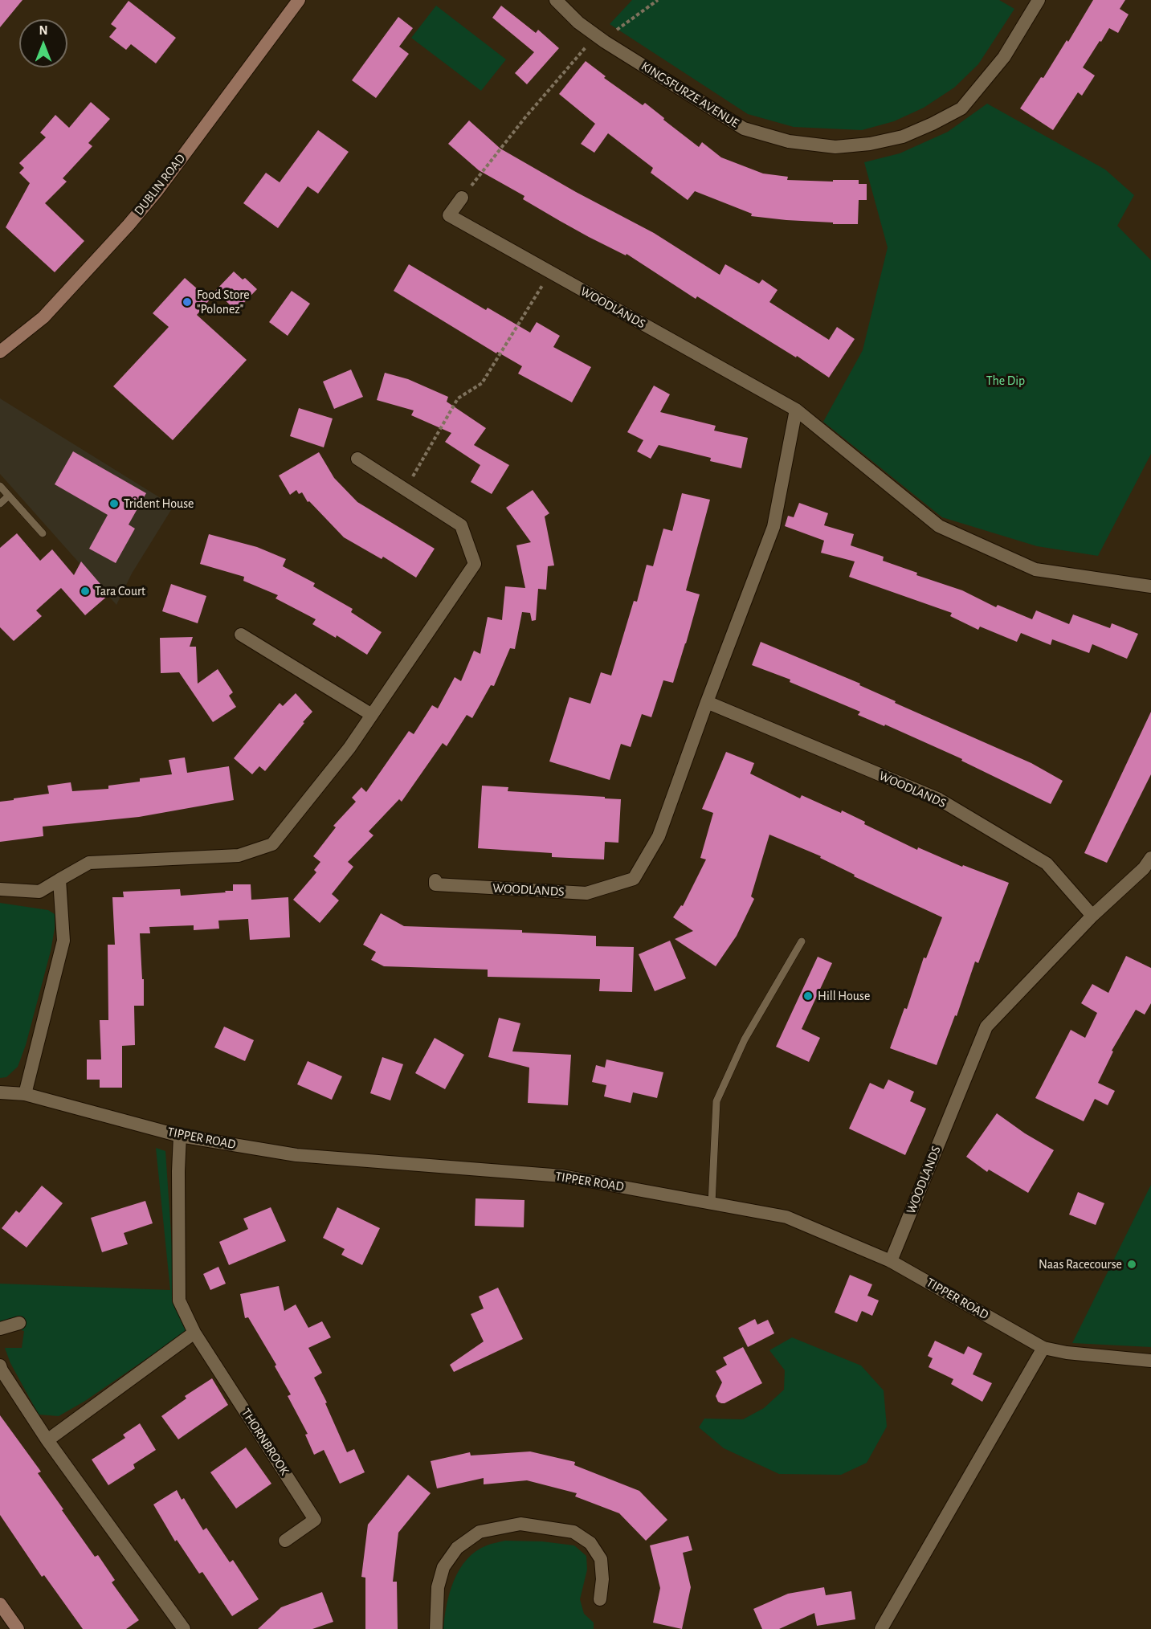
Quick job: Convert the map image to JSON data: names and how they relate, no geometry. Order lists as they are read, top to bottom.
{
  "streets": {
    "main road": ["DUBLIN ROAD"],
    "street": [
      "KINGSFURZE AVENUE",
      "WOODLANDS",
      "TIPPER ROAD",
      "THORNBROOK"
    ]
  },
  "crossings": [
    ["WOODLANDS", "TIPPER ROAD"],
    ["TIPPER ROAD", "THORNBROOK"]
  ],
  "parks": ["The Dip"],
  "places": [
    "Food Store \"Polonez\"",
    "Trident House",
    "Tara Court",
    "Hill House",
    "Naas Racecourse"
  ],
  "north": "top"
}
